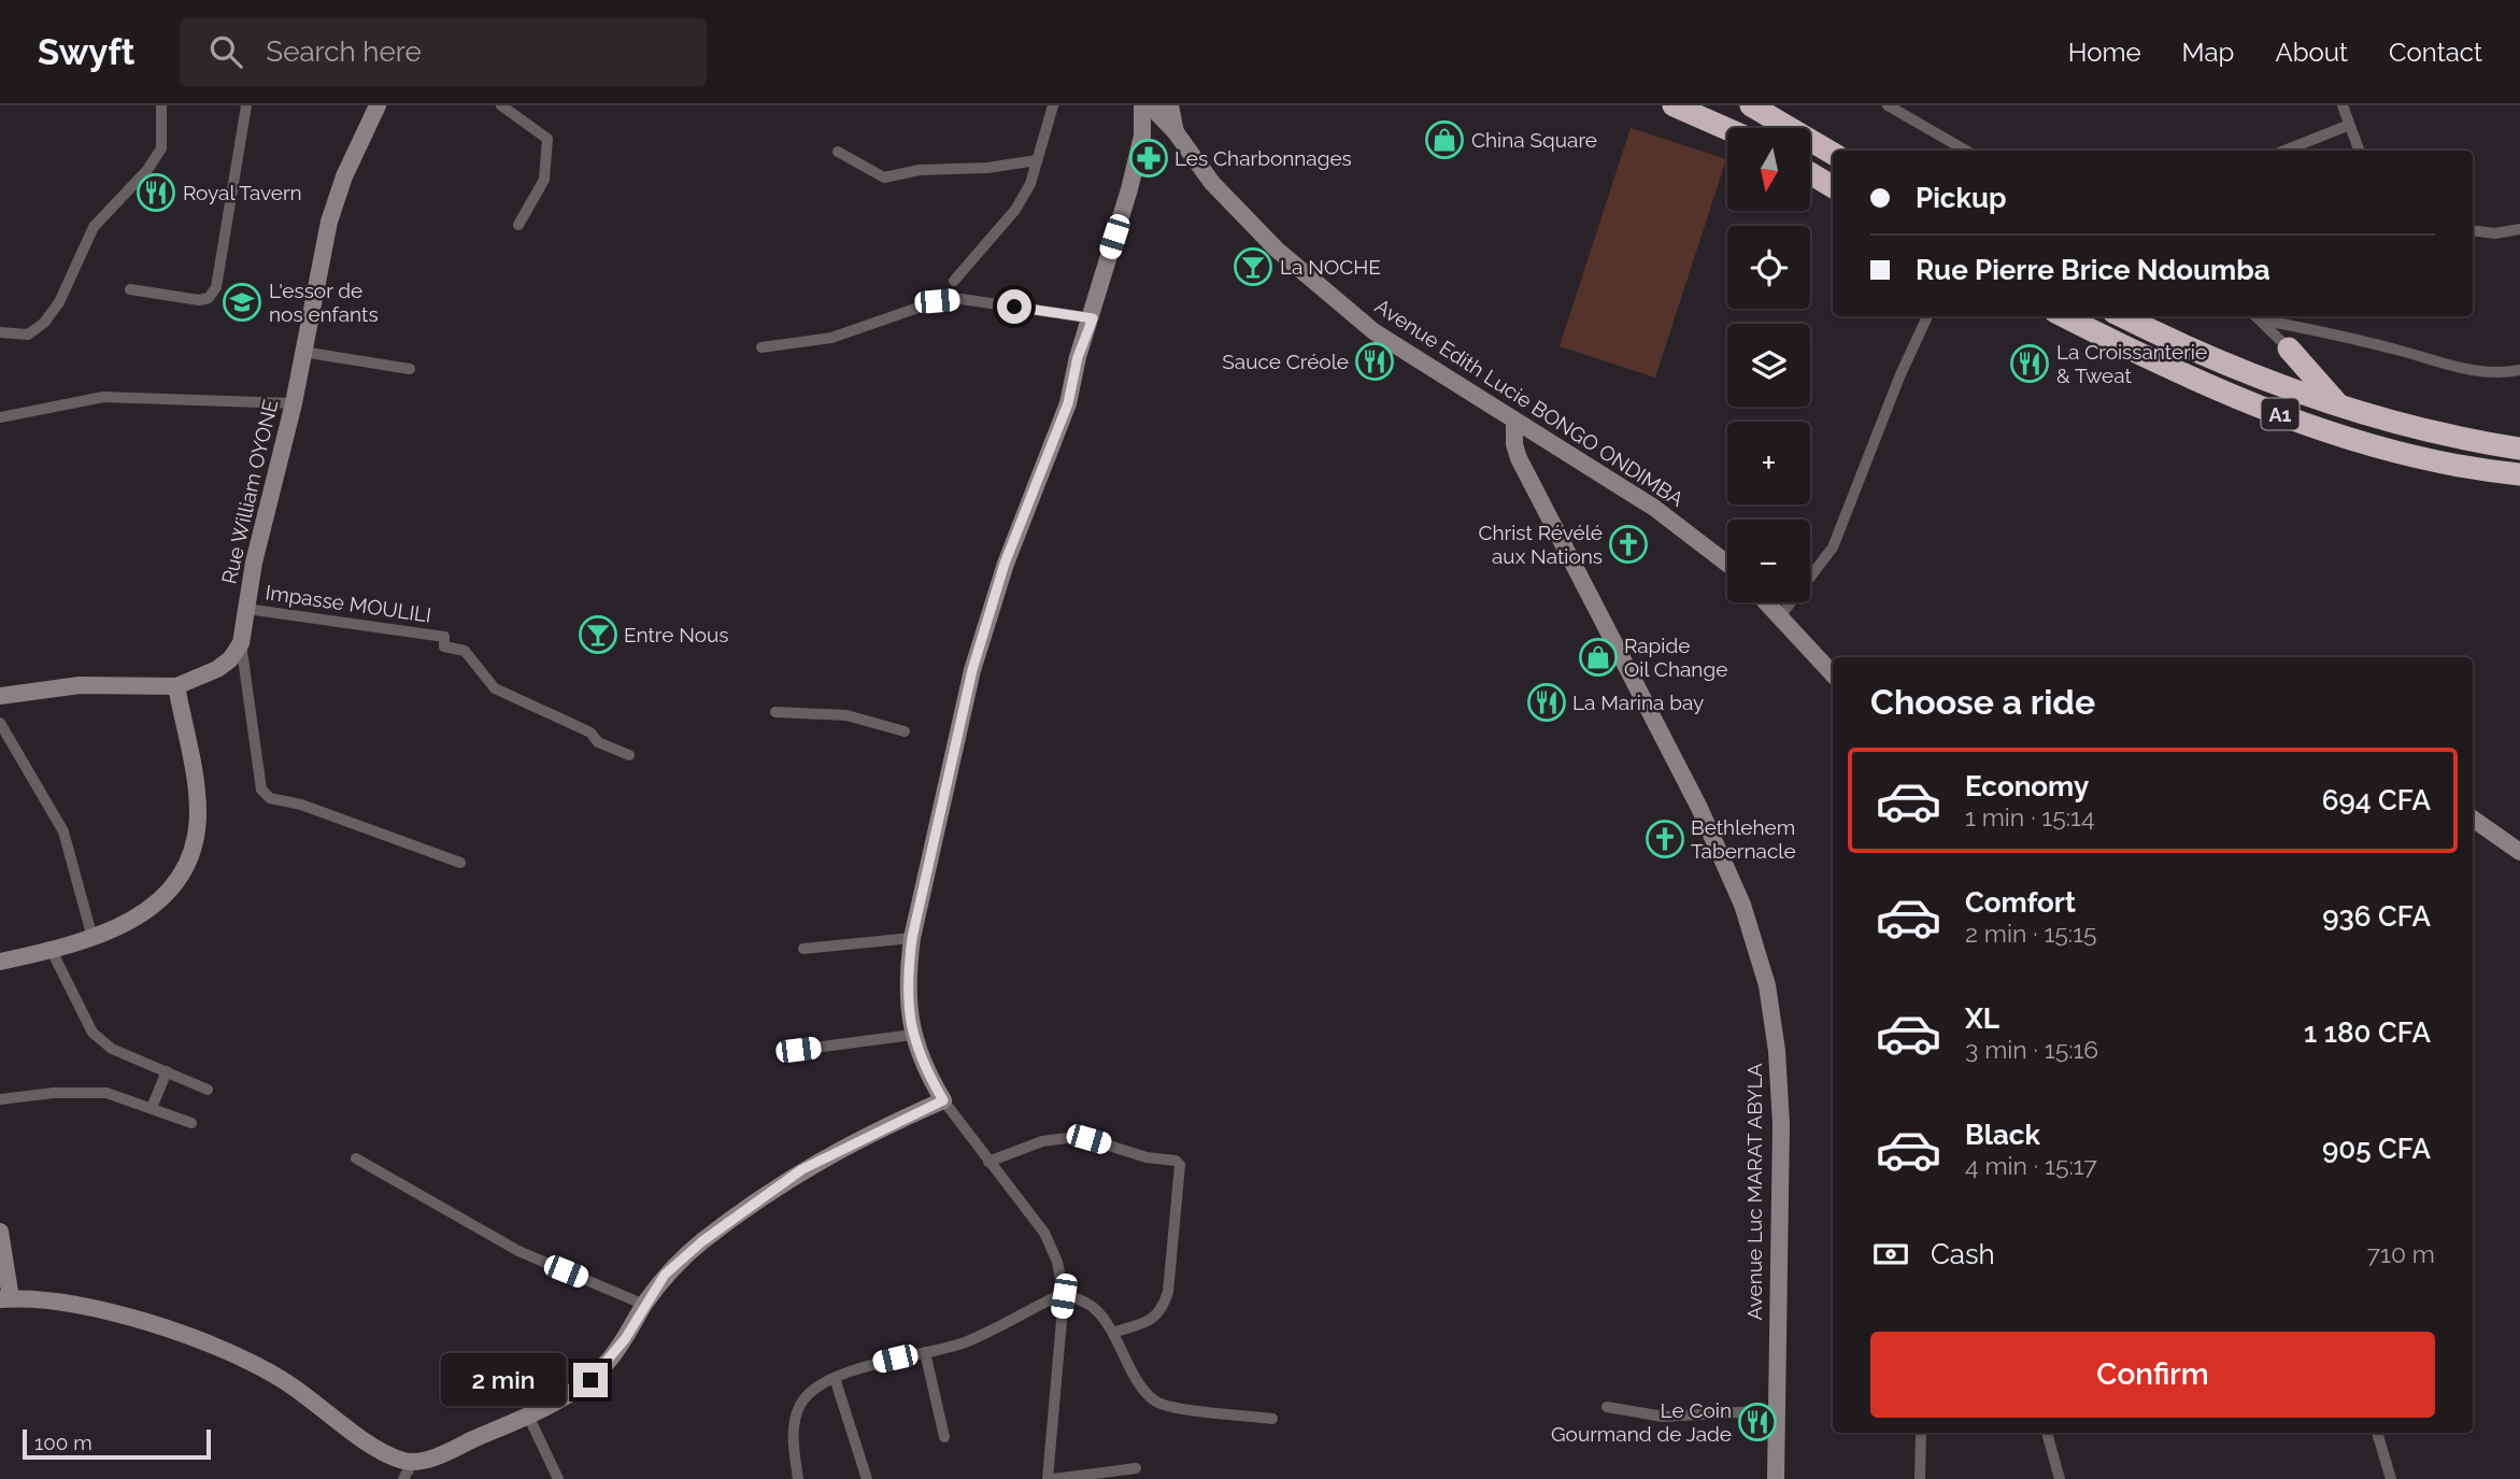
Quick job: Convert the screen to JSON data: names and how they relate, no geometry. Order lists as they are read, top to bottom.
{
  "streets": {
    "highway": ["A1"],
    "street": [
      "Avenue Edith Lucie BONGO ONDIMBA",
      "Rue William OYONE",
      "Impasse MOULILI",
      "Avenue Luc MARAT ABYLA"
    ]
  },
  "crossings": [
    ["Avenue Edith Lucie BONGO ONDIMBA", "Avenue Luc MARAT ABYLA"],
    ["Rue William OYONE", "Impasse MOULILI"]
  ],
  "places": {
    "shop": ["China Square", "Rapide Oil Change"],
    "pharmacy": ["Les Charbonnages"],
    "restaurant": [
      "Royal Tavern",
      "Sauce Créole",
      "La Croissanterie & Tweat",
      "La Marina bay",
      "Le Coin Gourmand de Jade"
    ],
    "bar": ["La NOCHE", "Entre Nous"],
    "school or university": ["L'essor de nos enfants"],
    "church": ["Christ Révélé aux Nations", "Bethlehem Tabernacle"]
  },
  "scale_bar": "100 m",
  "north": "bottom",
  "page": {
    "header": "Swyft",
    "search": "Search here",
    "nav": [
      "Home",
      "Map",
      "About",
      "Contact"
    ],
    "map_buttons": ["+", "−"],
    "banner": ["Pickup", "Rue Pierre Brice Ndoumba"],
    "heading": "Choose a ride",
    "list": [
      {
        "name": "Economy",
        "note": "1 min · 15:14",
        "value": "694 CFA"
      },
      {
        "name": "Comfort",
        "note": "2 min · 15:15",
        "value": "936 CFA"
      },
      {
        "name": "XL",
        "note": "3 min · 15:16",
        "value": "1 180 CFA"
      },
      {
        "name": "Black",
        "note": "4 min · 15:17",
        "value": "905 CFA"
      }
    ],
    "pay": ["Cash", "710 m"],
    "buttons": "Confirm",
    "bubble": "2 min",
    "scale": "100 m"
  }
}
